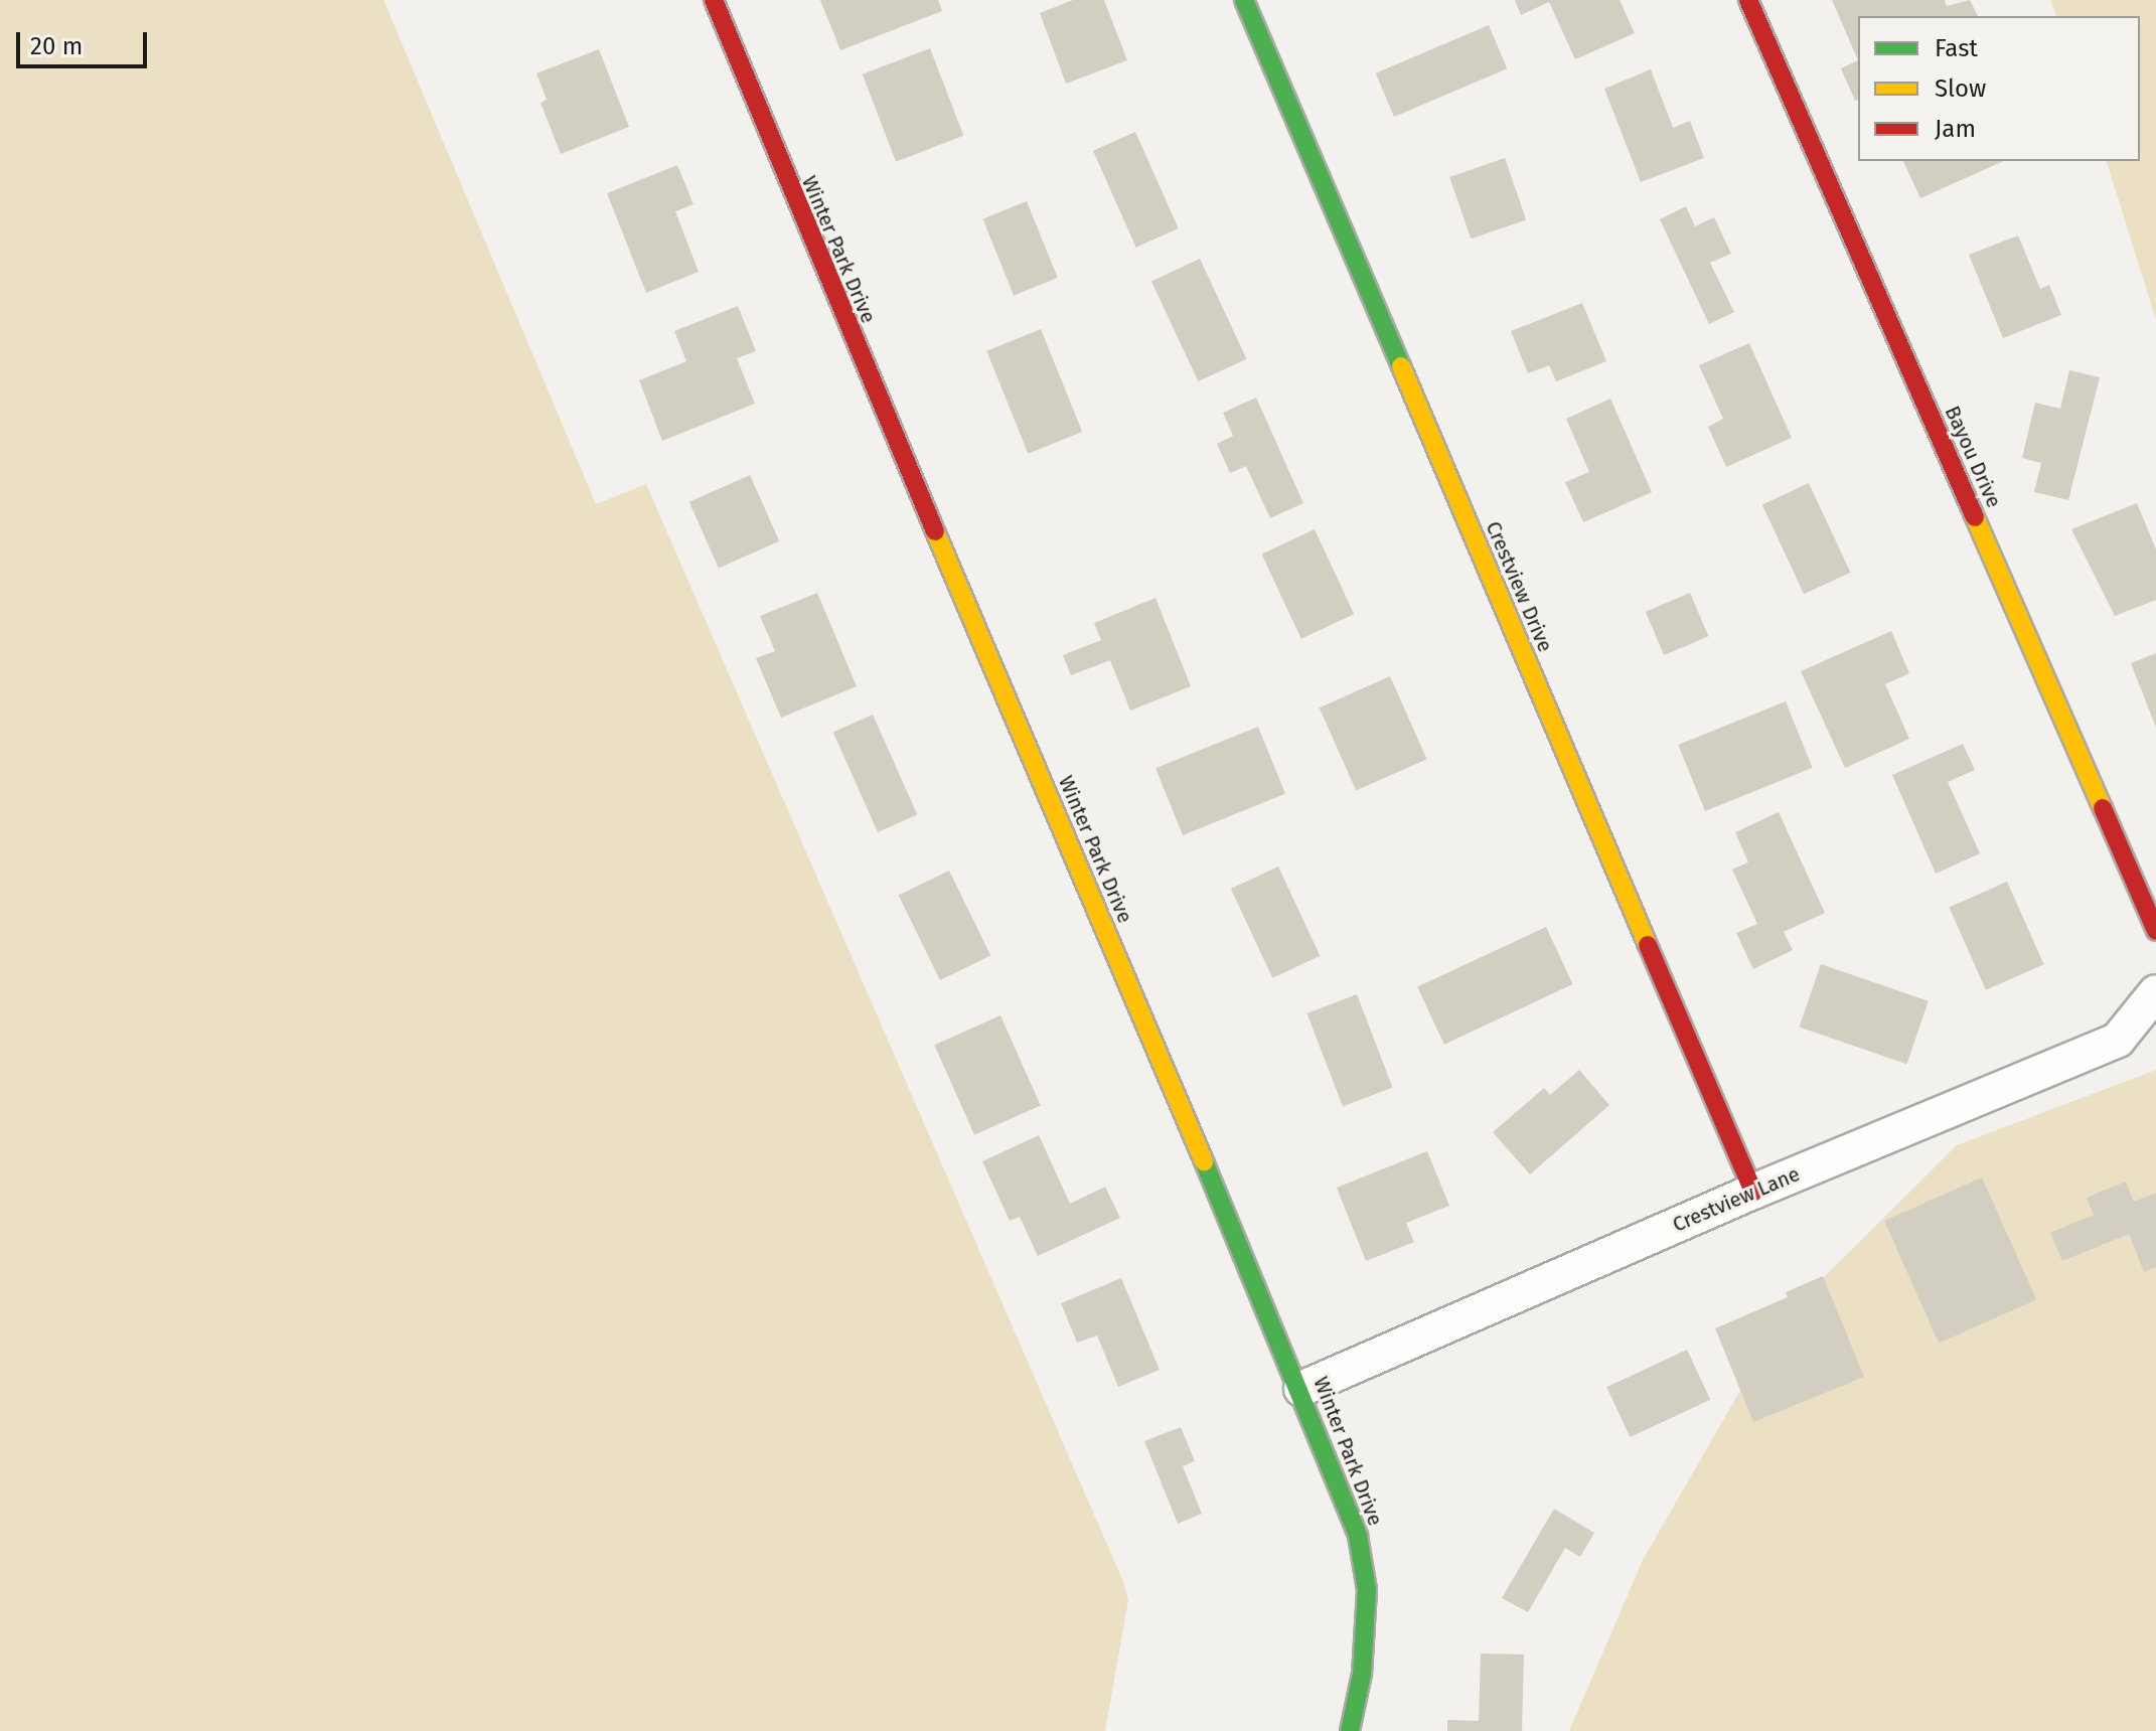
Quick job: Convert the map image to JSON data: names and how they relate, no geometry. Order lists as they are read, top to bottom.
{
  "streets": {
    "street": [
      "Winter Park Drive",
      "Bayou Drive",
      "Crestview Drive",
      "Crestview Lane"
    ]
  },
  "crossings": [
    ["Winter Park Drive", "Crestview Lane"],
    ["Crestview Drive", "Crestview Lane"]
  ],
  "legend": ["Fast", "Slow", "Jam"],
  "scale_bar": "20 m"
}
